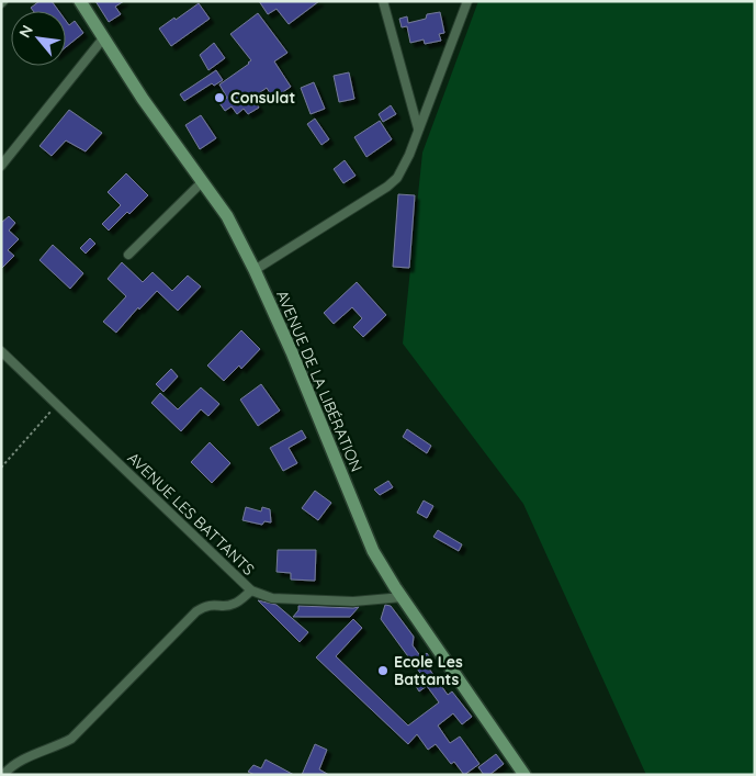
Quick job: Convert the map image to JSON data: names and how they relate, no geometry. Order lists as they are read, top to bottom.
{
  "streets": {
    "street": ["AVENUE DE LA LIBÉRATION", "AVENUE LES BATTANTS"]
  },
  "crossings": [
    ["AVENUE DE LA LIBÉRATION", "AVENUE LES BATTANTS"]
  ],
  "places": ["Consulat", "Ecole Les Battants"],
  "north": "top left"
}
